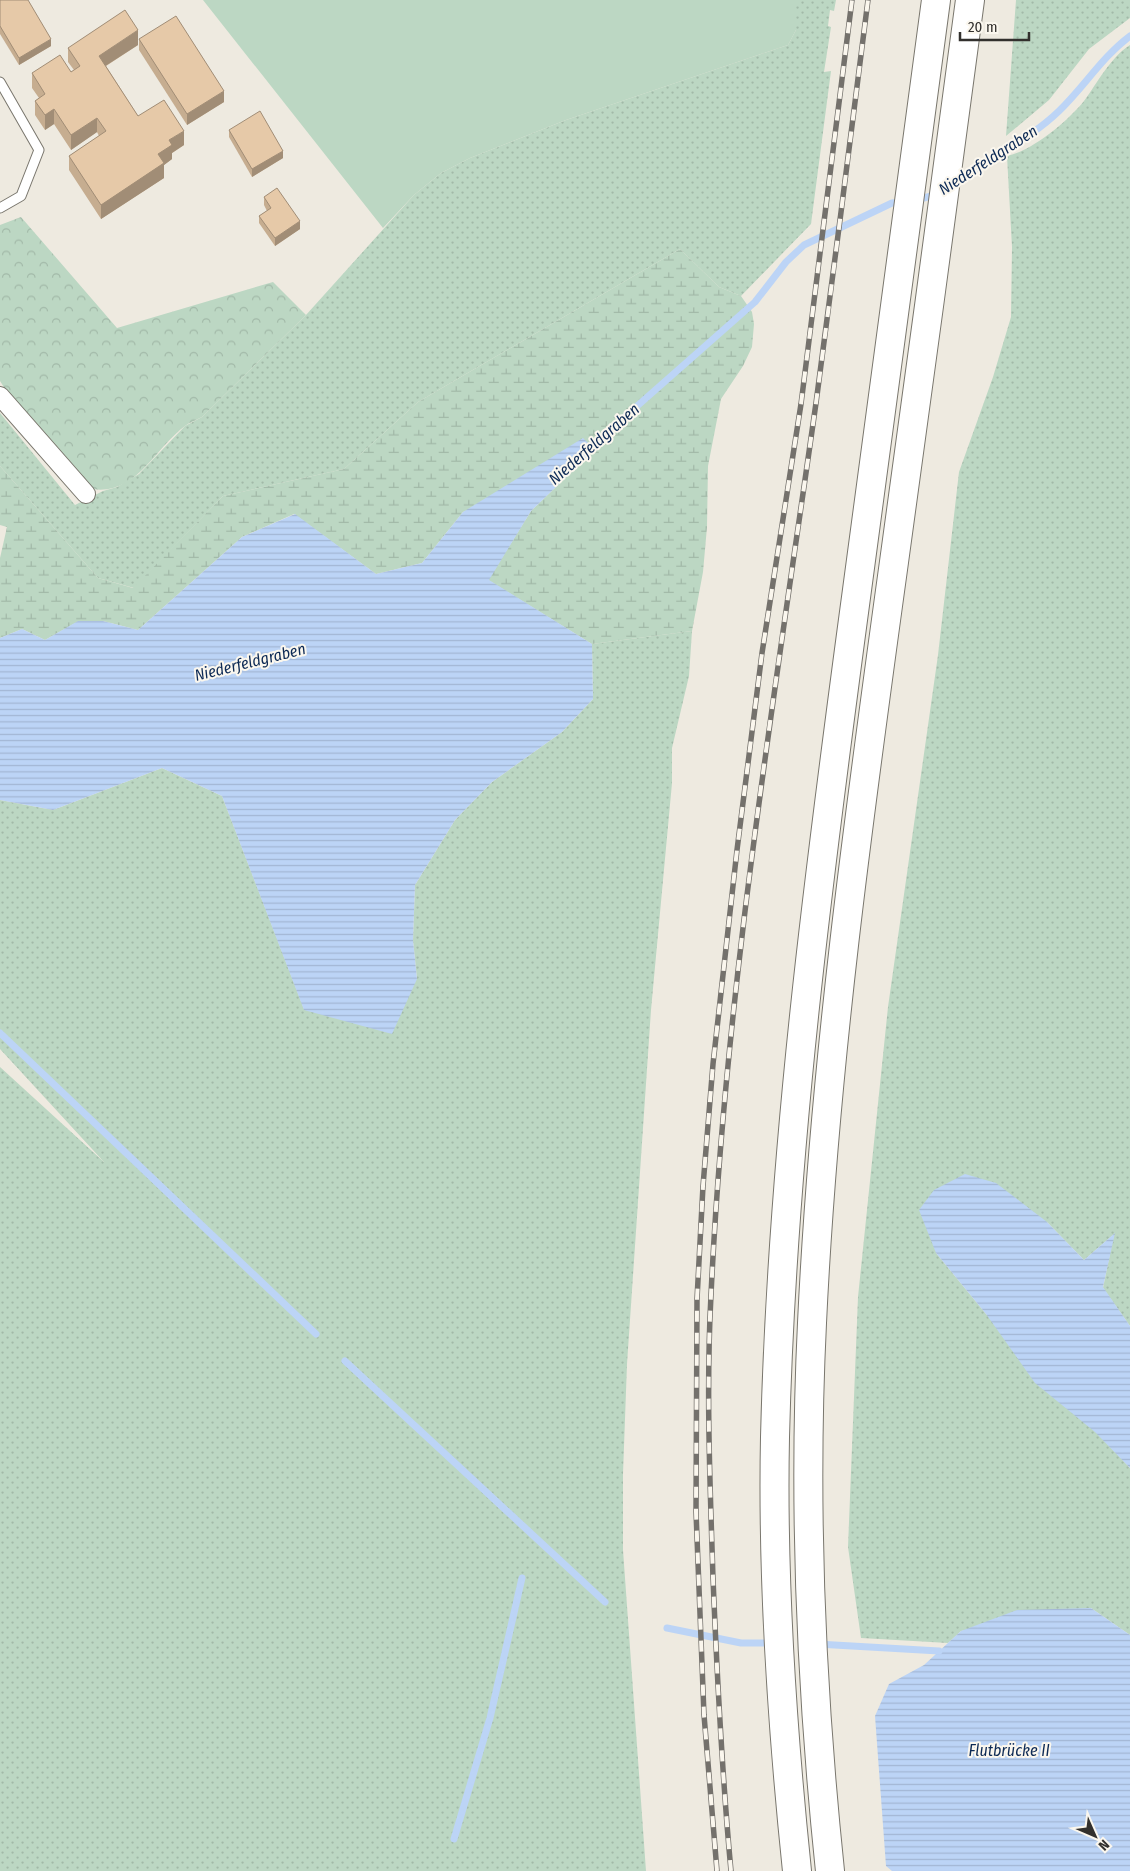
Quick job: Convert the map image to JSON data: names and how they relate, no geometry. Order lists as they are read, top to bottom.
{
  "water": ["Niederfeldgraben", "Flutbrücke II"],
  "scale_bar": "20 m",
  "north": "bottom right"
}
